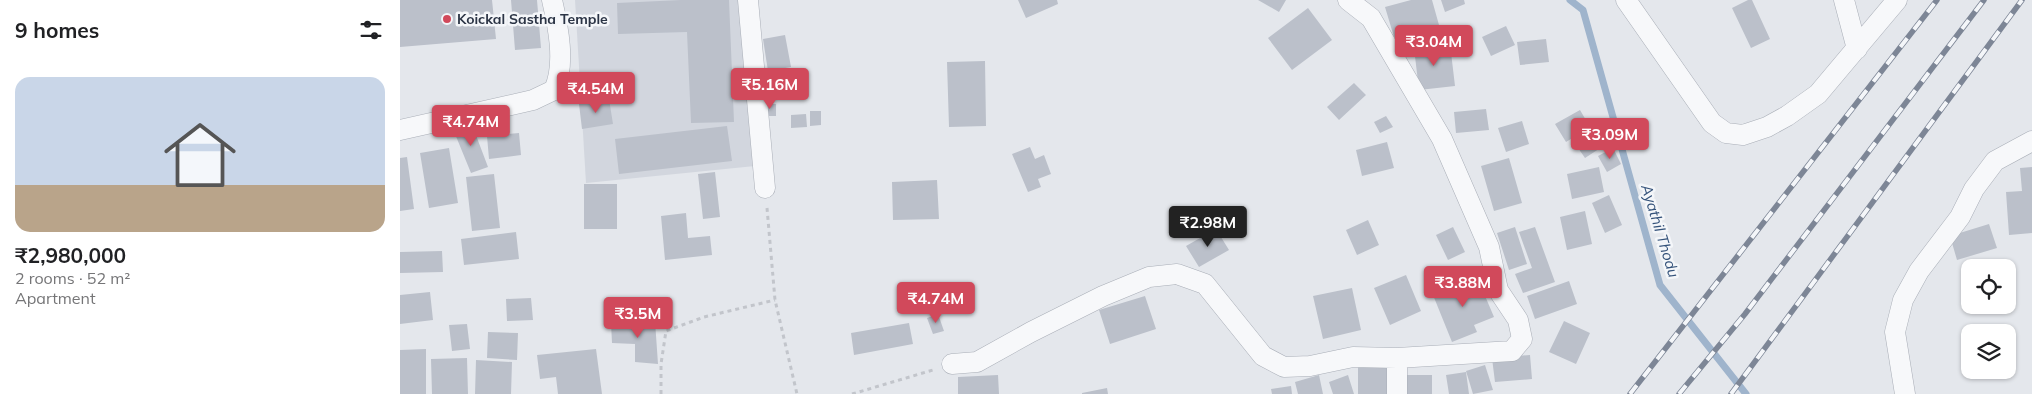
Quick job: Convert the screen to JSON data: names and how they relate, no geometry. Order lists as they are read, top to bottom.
{
  "water": ["Ayathil Thodu"],
  "places": ["Koickal Sastha Temple"],
  "page": {
    "heading": "9 homes",
    "price": [
      "₹3.04M",
      "₹5.16M",
      "₹4.54M",
      "₹4.74M",
      "₹3.09M",
      "₹2.98M",
      "₹3.88M",
      "₹4.74M",
      "₹3.5M"
    ],
    "list": [
      {
        "name": "₹2,980,000",
        "note": "2 rooms · 52 m² · Apartment"
      }
    ]
  }
}
